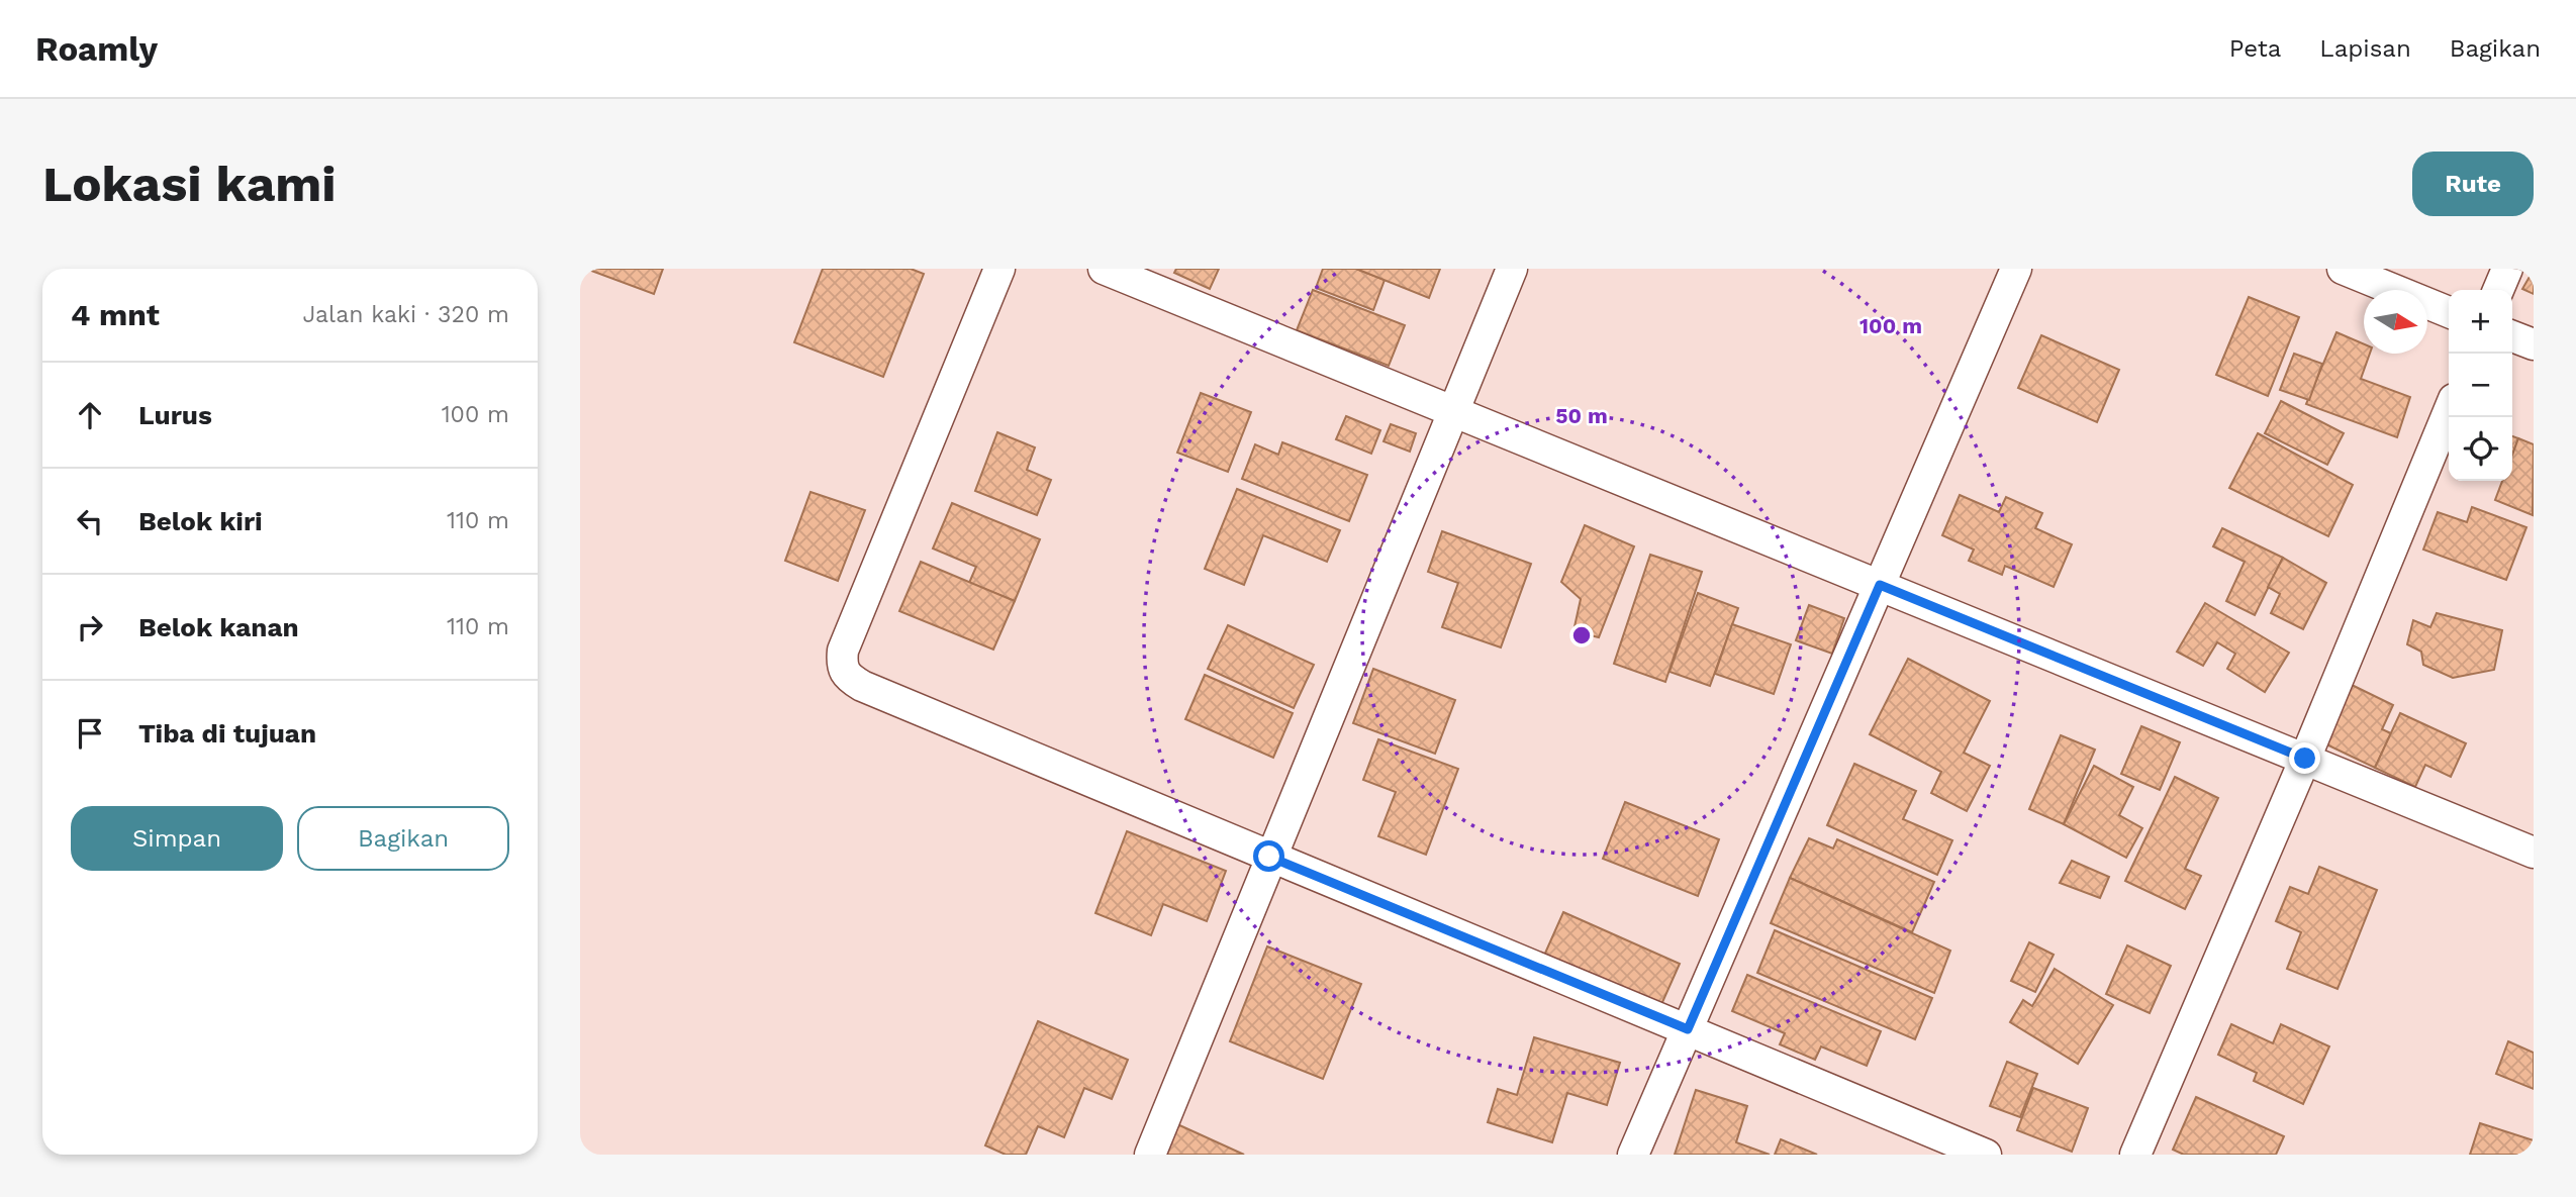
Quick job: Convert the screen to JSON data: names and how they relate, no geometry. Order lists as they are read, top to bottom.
{
  "north": "right",
  "page": {
    "header": "Roamly",
    "nav": ["Peta", "Lapisan", "Bagikan"],
    "buttons": [
      "Rute",
      ["Simpan", "Bagikan"]
    ],
    "title": "Lokasi kami",
    "heading": ["4 mnt", "Jalan kaki · 320 m"],
    "map_buttons": ["+", "−"],
    "list": [
      ["Lurus", "100 m"],
      ["Belok kiri", "110 m"],
      ["Belok kanan", "110 m"],
      "Tiba di tujuan"
    ]
  },
  "rings": ["100 m", "50 m"]
}
